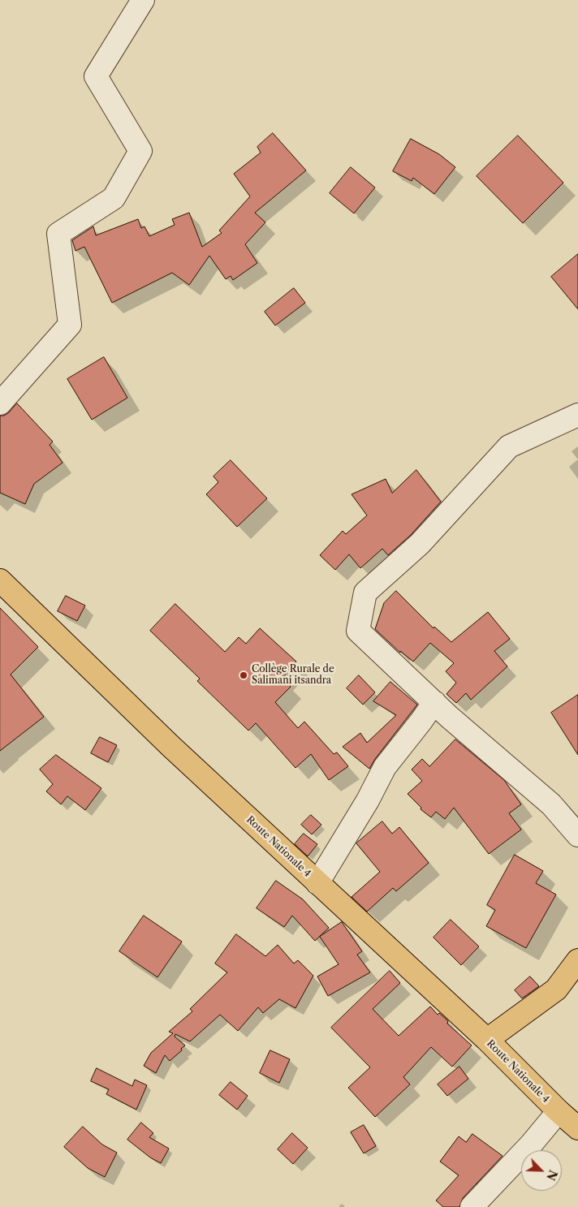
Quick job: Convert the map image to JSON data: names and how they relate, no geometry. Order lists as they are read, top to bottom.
{
  "streets": {
    "main road": ["Route Nationale 4"]
  },
  "places": ["Collège Rurale de Salimani itsandra"],
  "north": "bottom right"
}
